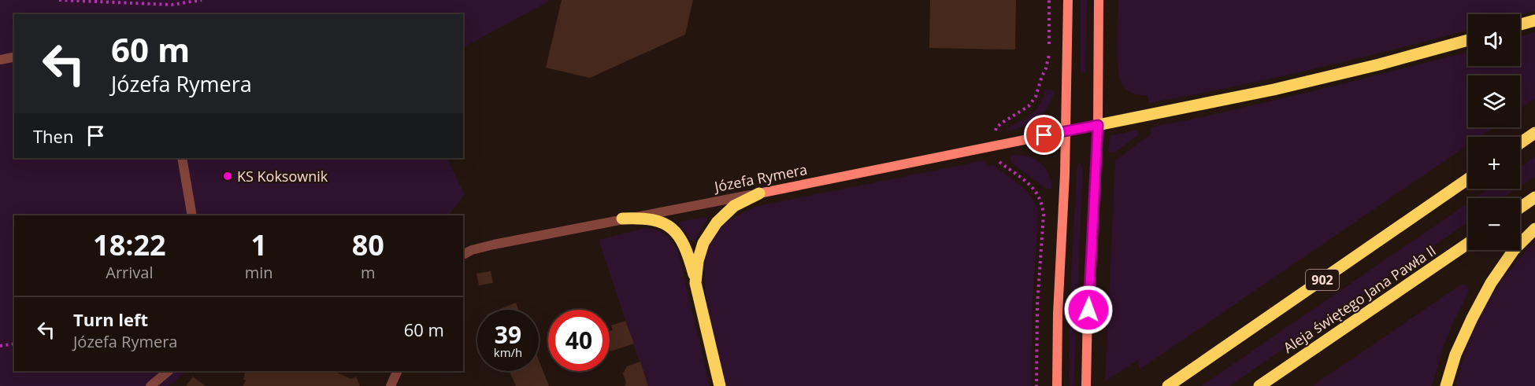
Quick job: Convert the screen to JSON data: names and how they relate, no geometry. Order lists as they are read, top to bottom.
{
  "streets": {
    "main road": ["902", "Aleja świętego Jana Pawła II"],
    "street": ["Józefa Rymera"]
  },
  "places": ["KS Koksownik"],
  "page": {
    "map_buttons": ["+", "−"],
    "turn": ["60 m", "Józefa Rymera"],
    "then": "Then",
    "eta": [
      "18:22",
      "Arrival",
      "1",
      "min",
      "80",
      "m"
    ],
    "list": [
      {
        "name": "Turn left",
        "note": "Józefa Rymera",
        "value": "60 m"
      }
    ],
    "speed": "39 km/h",
    "limit": "40"
  }
}
